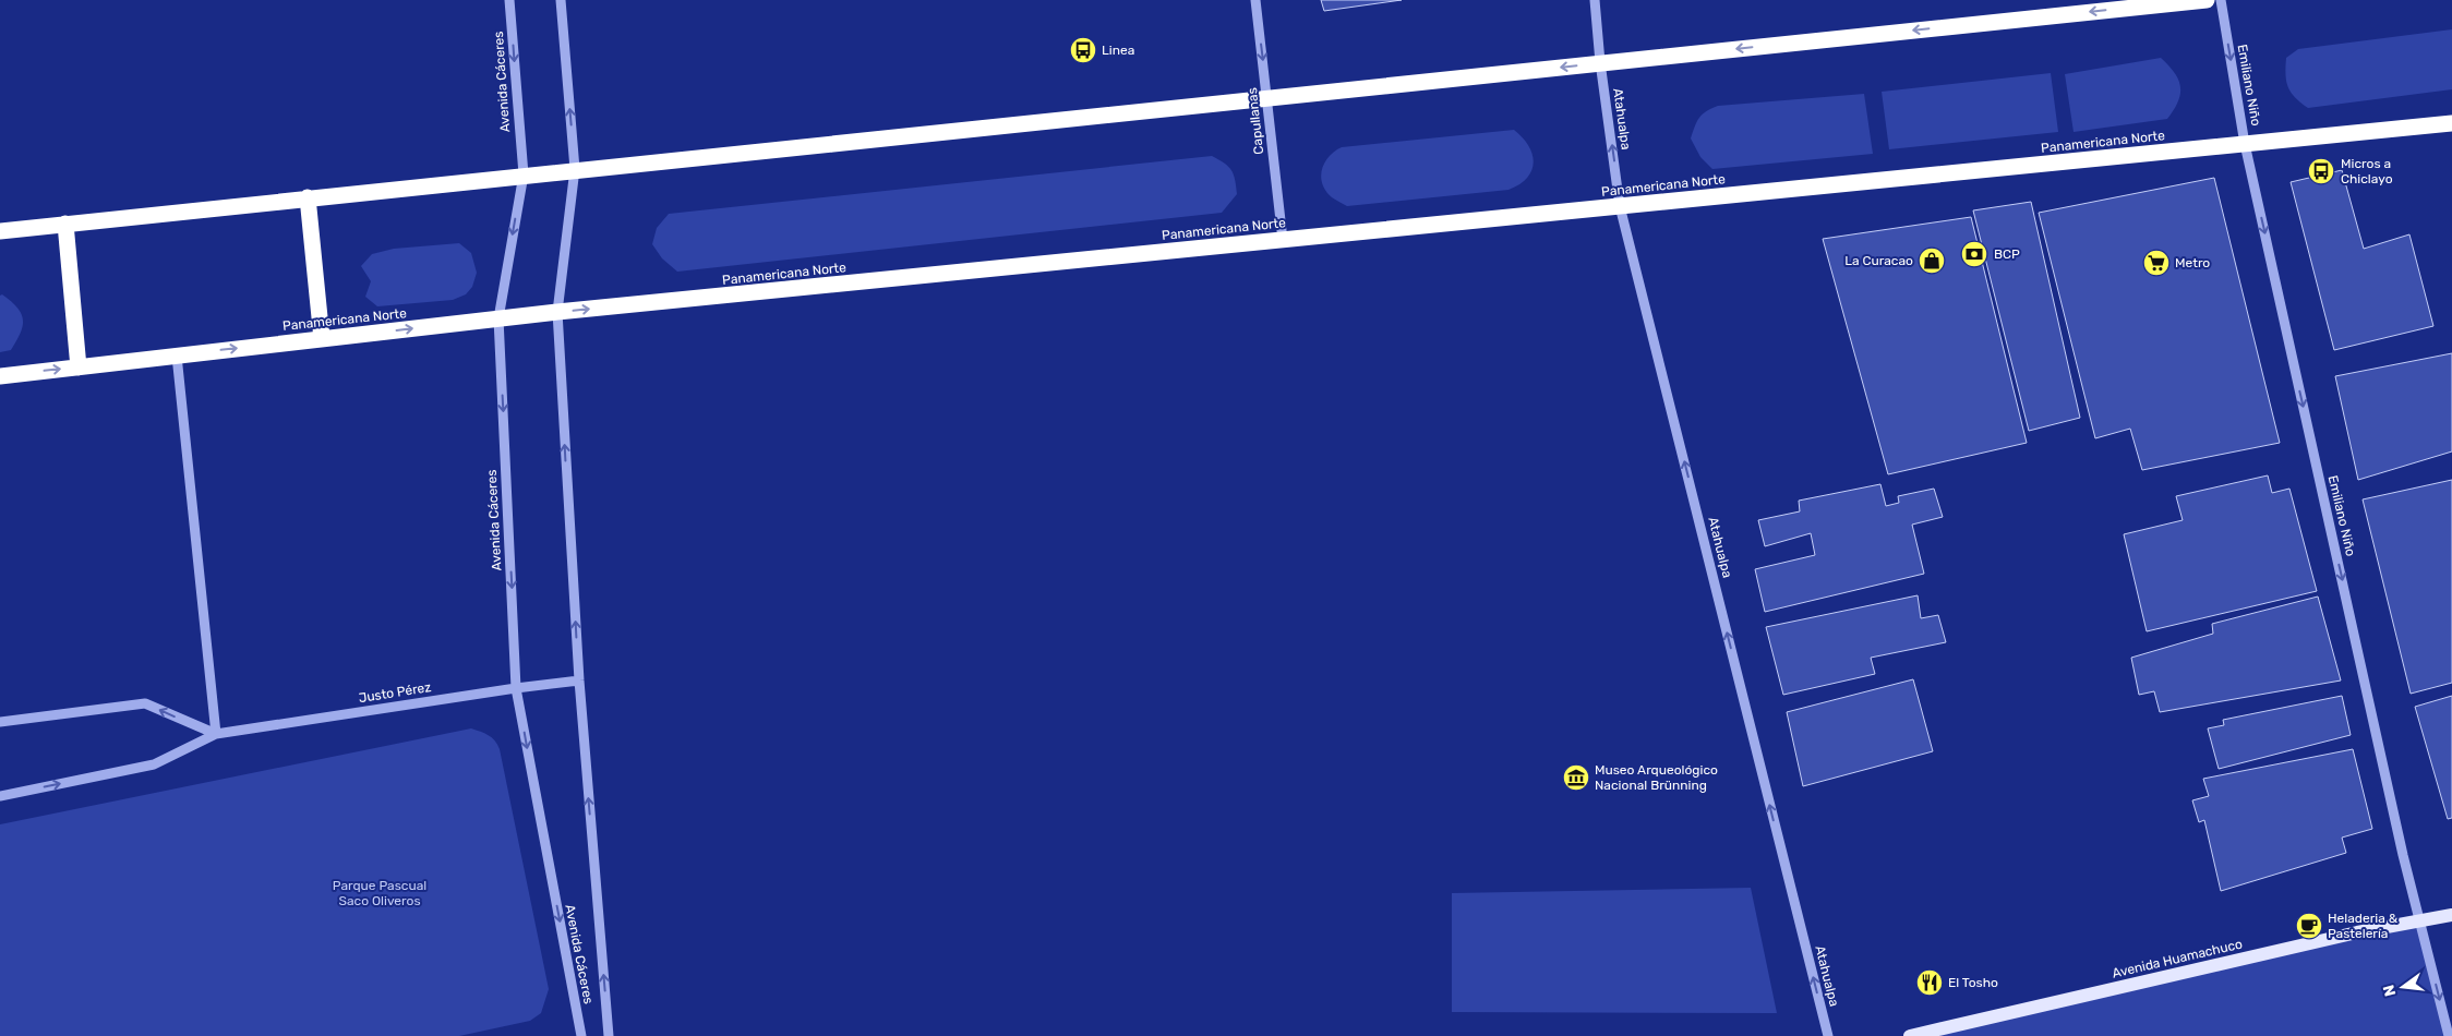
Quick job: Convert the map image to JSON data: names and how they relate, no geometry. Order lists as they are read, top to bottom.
{
  "streets": {
    "highway": ["Panamericana Norte"],
    "main road": ["Avenida Huamachuco"],
    "street": [
      "Avenida Cáceres",
      "Emiliano Niño",
      "Atahualpa",
      "Capullanas",
      "Justo Pérez"
    ]
  },
  "crossings": [
    ["Avenida Cáceres", "Panamericana Norte"],
    ["Avenida Cáceres", "Justo Pérez"],
    ["Emiliano Niño", "Panamericana Norte"],
    ["Emiliano Niño", "Avenida Huamachuco"],
    ["Atahualpa", "Panamericana Norte"],
    ["Capullanas", "Panamericana Norte"]
  ],
  "one_way": ["Emiliano Niño", "Atahualpa", "Capullanas"],
  "parks": ["Parque Pascual Saco Oliveros"],
  "places": {
    "bus stop": ["Linea", "Micros a Chiclayo"],
    "bank": ["BCP"],
    "shop": ["La Curacao"],
    "supermarket": ["Metro"],
    "museum": ["Museo Arqueológico Nacional Brünning"],
    "cafe": ["Heladeria & Pastelería"],
    "restaurant": ["El Tosho"]
  },
  "north": "left"
}
